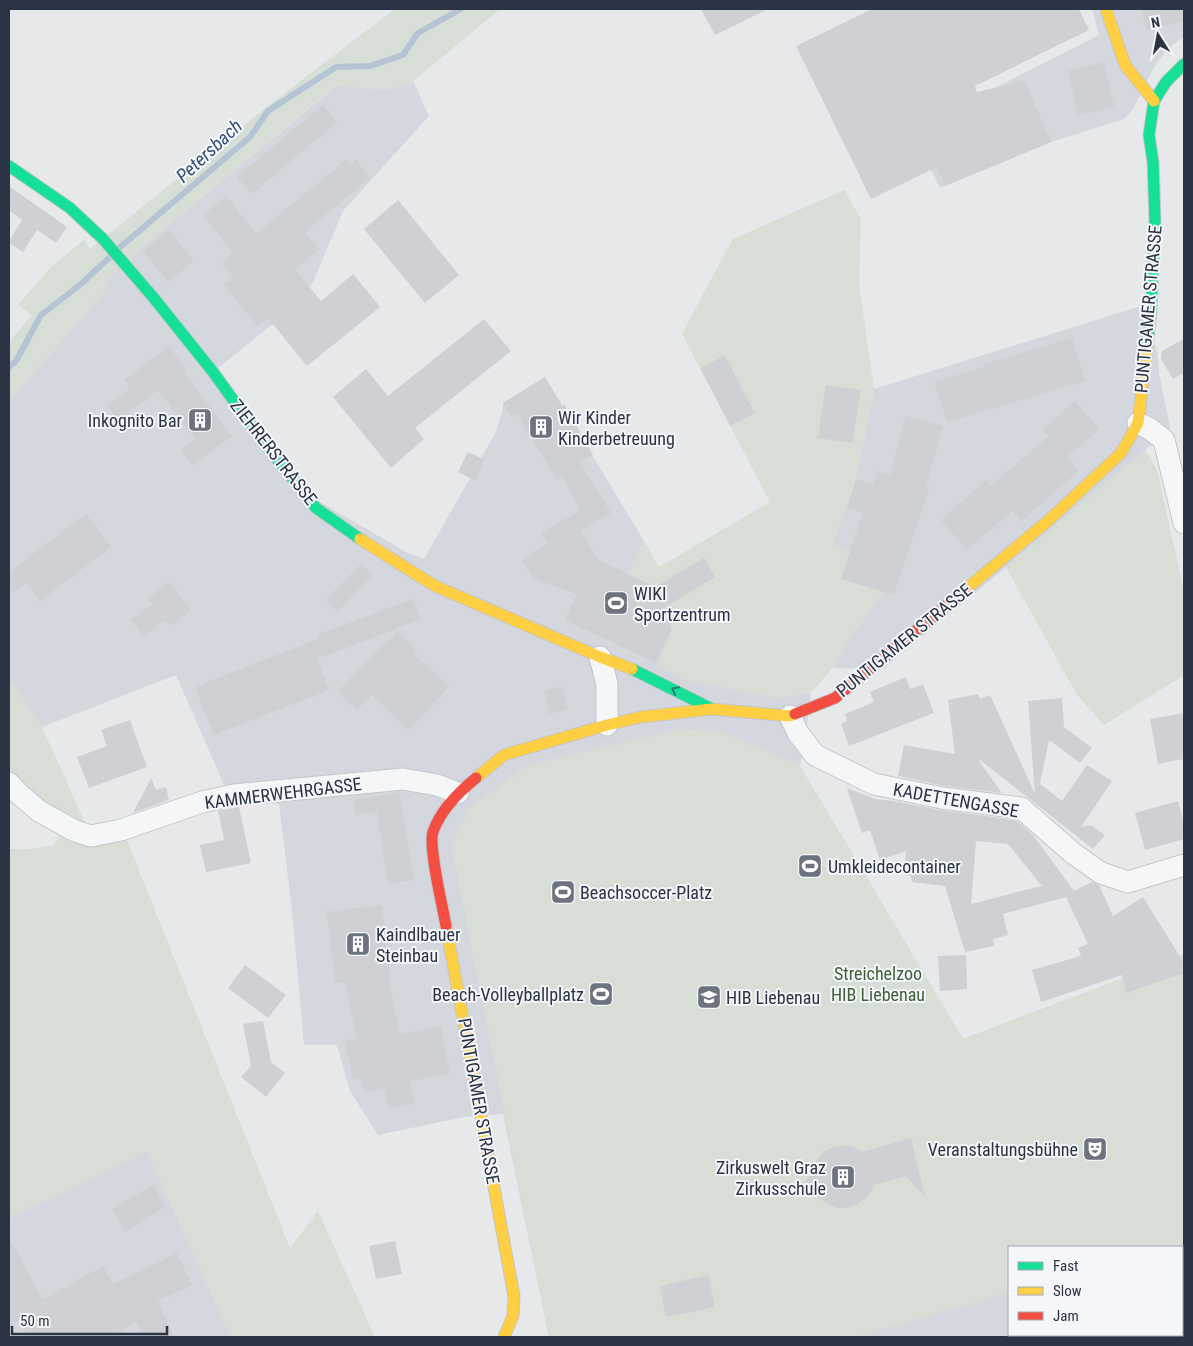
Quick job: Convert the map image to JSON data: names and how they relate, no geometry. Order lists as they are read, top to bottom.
{
  "streets": {
    "main road": ["PUNTIGAMER STRASSE", "ZIEHRERSTRASSE"],
    "street": ["KAMMERWEHRGASSE", "KADETTENGASSE"]
  },
  "crossings": [
    ["PUNTIGAMER STRASSE", "ZIEHRERSTRASSE"],
    ["PUNTIGAMER STRASSE", "KAMMERWEHRGASSE"],
    ["PUNTIGAMER STRASSE", "KADETTENGASSE"]
  ],
  "water": ["Petersbach"],
  "parks": ["Streichelzoo HIB Liebenau"],
  "places": {
    "building": [
      "Inkognito Bar",
      "Wir Kinder Kinderbetreuung",
      "Kaindlbauer Steinbau",
      "Zirkuswelt Graz Zirkusschule"
    ],
    "sports": [
      "WIKI Sportzentrum",
      "Umkleidecontainer",
      "Beachsoccer-Platz",
      "Beach-Volleyballplatz"
    ],
    "school or university": ["HIB Liebenau"],
    "theatre": ["Veranstaltungsbühne"]
  },
  "legend": ["Fast", "Slow", "Jam"],
  "scale_bar": "50 m",
  "north": "top"
}
